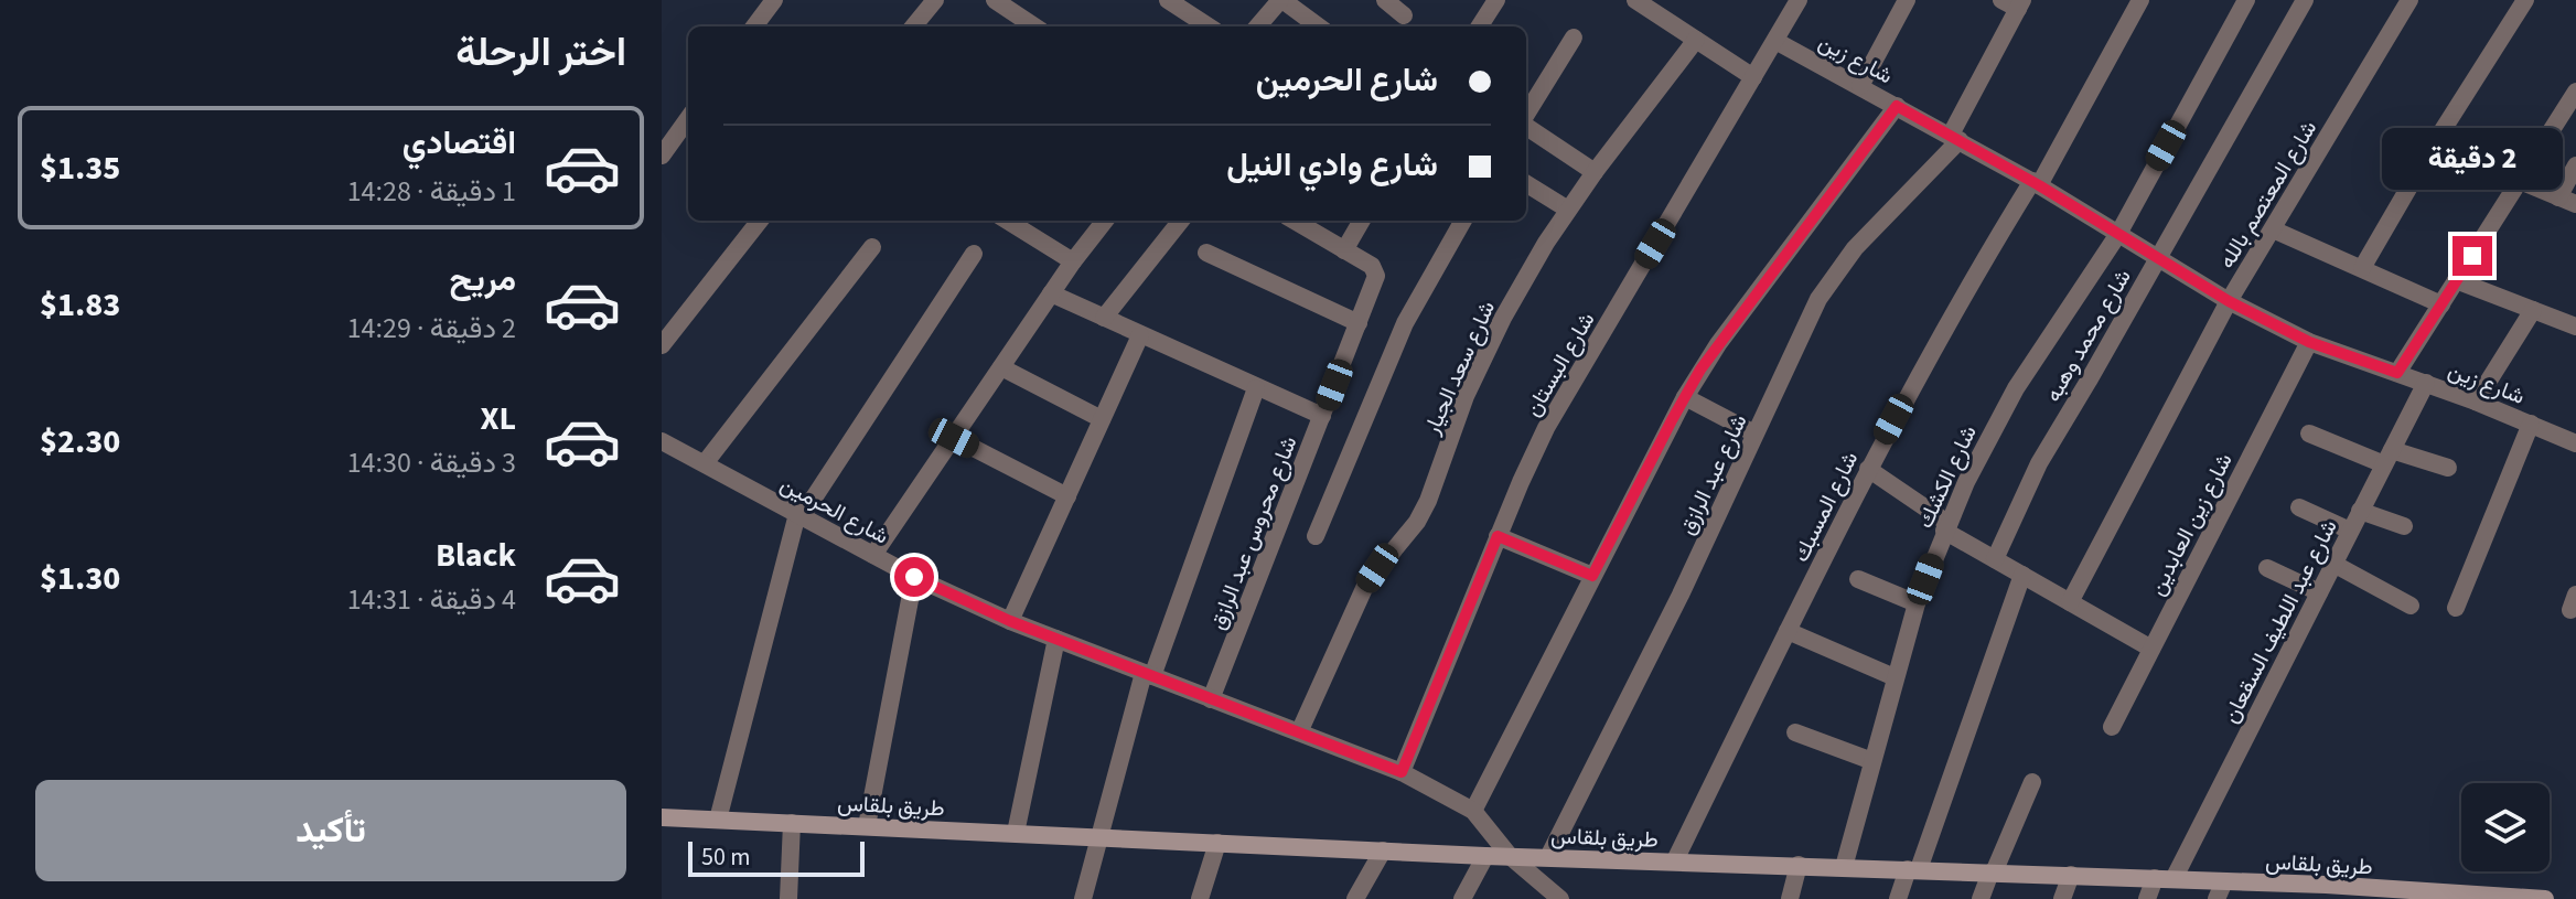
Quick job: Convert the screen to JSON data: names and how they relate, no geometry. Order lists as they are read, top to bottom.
{
  "streets": {
    "main road": ["طريق بلقاس"],
    "street": [
      "شارع زين",
      "شارع المعتصم بالله",
      "شارع محمد وهبه",
      "شارع البستان",
      "شارع سعد الجيار",
      "شارع عبد الرازق",
      "شارع الكشك",
      "شارع المسبك",
      "شارع الحرمين",
      "شارع زين العابدين",
      "شارع محروس عبد الرازق",
      "شارع عبد اللطيف السقعان"
    ]
  },
  "crossings": [
    ["شارع زين", "شارع المعتصم بالله"],
    ["شارع زين", "شارع محمد وهبه"],
    ["شارع زين", "شارع البستان"],
    ["شارع زين", "شارع عبد الرازق"],
    ["شارع زين", "شارع الكشك"],
    ["شارع زين", "شارع المسبك"],
    ["شارع زين", "شارع زين العابدين"],
    ["شارع زين", "شارع عبد اللطيف السقعان"],
    ["شارع البستان", "شارع الحرمين"],
    ["شارع سعد الجيار", "شارع الحرمين"],
    ["شارع عبد الرازق", "طريق بلقاس"],
    ["شارع الكشك", "طريق بلقاس"],
    ["شارع المسبك", "طريق بلقاس"],
    ["شارع الحرمين", "شارع محروس عبد الرازق"],
    ["شارع الحرمين", "طريق بلقاس"],
    ["شارع عبد اللطيف السقعان", "طريق بلقاس"]
  ],
  "scale_bar": "50 m",
  "page": {
    "heading": "اختر الرحلة",
    "banner": ["شارع الحرمين", "شارع وادي النيل"],
    "list": [
      {
        "name": "اقتصادي",
        "note": "1 دقيقة · 14:28",
        "value": "$1.35"
      },
      {
        "name": "مريح",
        "note": "2 دقيقة · 14:29",
        "value": "$1.83"
      },
      {
        "name": "XL",
        "note": "3 دقيقة · 14:30",
        "value": "$2.30"
      },
      {
        "name": "Black",
        "note": "4 دقيقة · 14:31",
        "value": "$1.30"
      }
    ],
    "bubble": "2 دقيقة",
    "buttons": "تأكيد",
    "scale": "50 m"
  }
}
